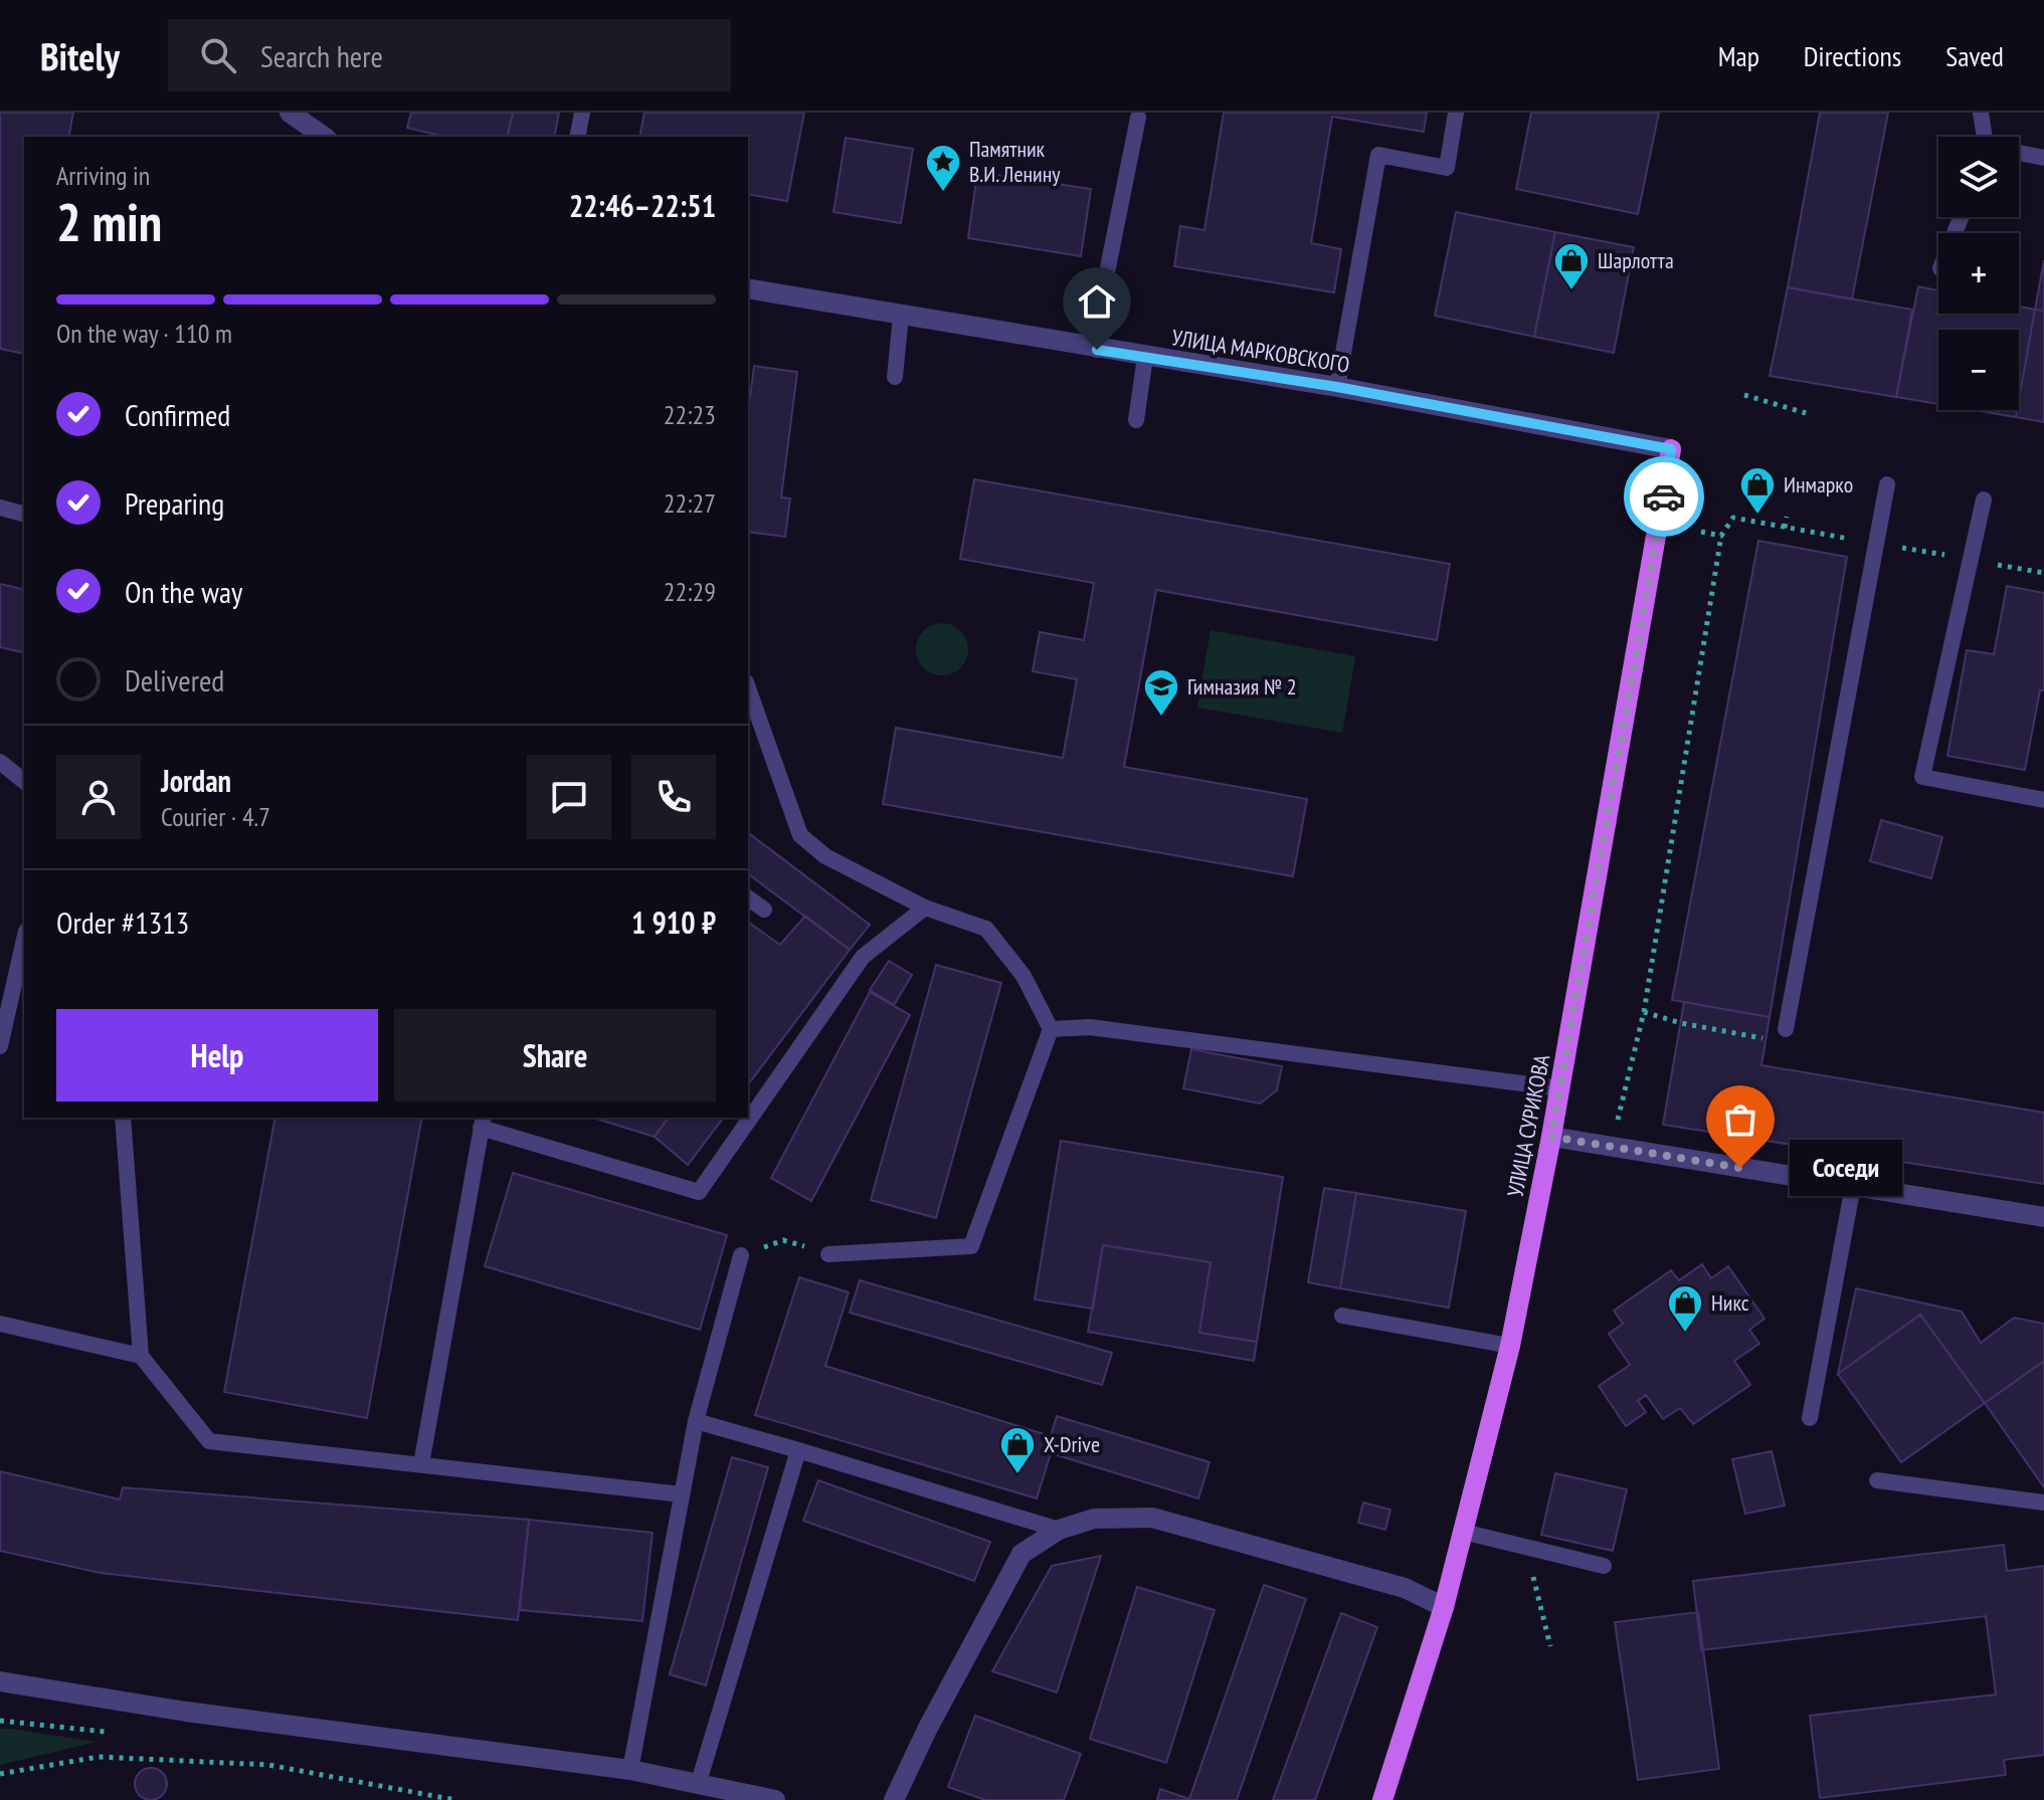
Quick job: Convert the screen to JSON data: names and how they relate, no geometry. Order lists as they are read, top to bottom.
{
  "streets": {
    "main road": ["УЛИЦА СУРИКОВА"],
    "street": ["УЛИЦА МАРКОВСКОГО"]
  },
  "crossings": [
    ["УЛИЦА МАРКОВСКОГО", "УЛИЦА СУРИКОВА"]
  ],
  "places": {
    "place": ["Памятник В.И. Ленину"],
    "shop": [
      "Шарлотта",
      "Инмарко",
      "Никс",
      "X-Drive"
    ],
    "school or university": ["Гимназия № 2"],
    "other": ["Соседи"]
  },
  "page": {
    "header": "Bitely",
    "search": "Search here",
    "nav": ["Map", "Directions", "Saved"],
    "map_buttons": ["+", "−"],
    "heading": ["2 min", "Arriving in", "22:46–22:51"],
    "panel": [
      "Jordan",
      "Courier · 4.7",
      "Order #1313",
      "1 910 ₽"
    ],
    "bar": "On the way · 110 m",
    "list": [
      ["Confirmed", "22:23"],
      ["Preparing", "22:27"],
      ["On the way", "22:29"],
      "Delivered"
    ],
    "buttons": ["Help", "Share"],
    "bubble": "Соседи"
  }
}
